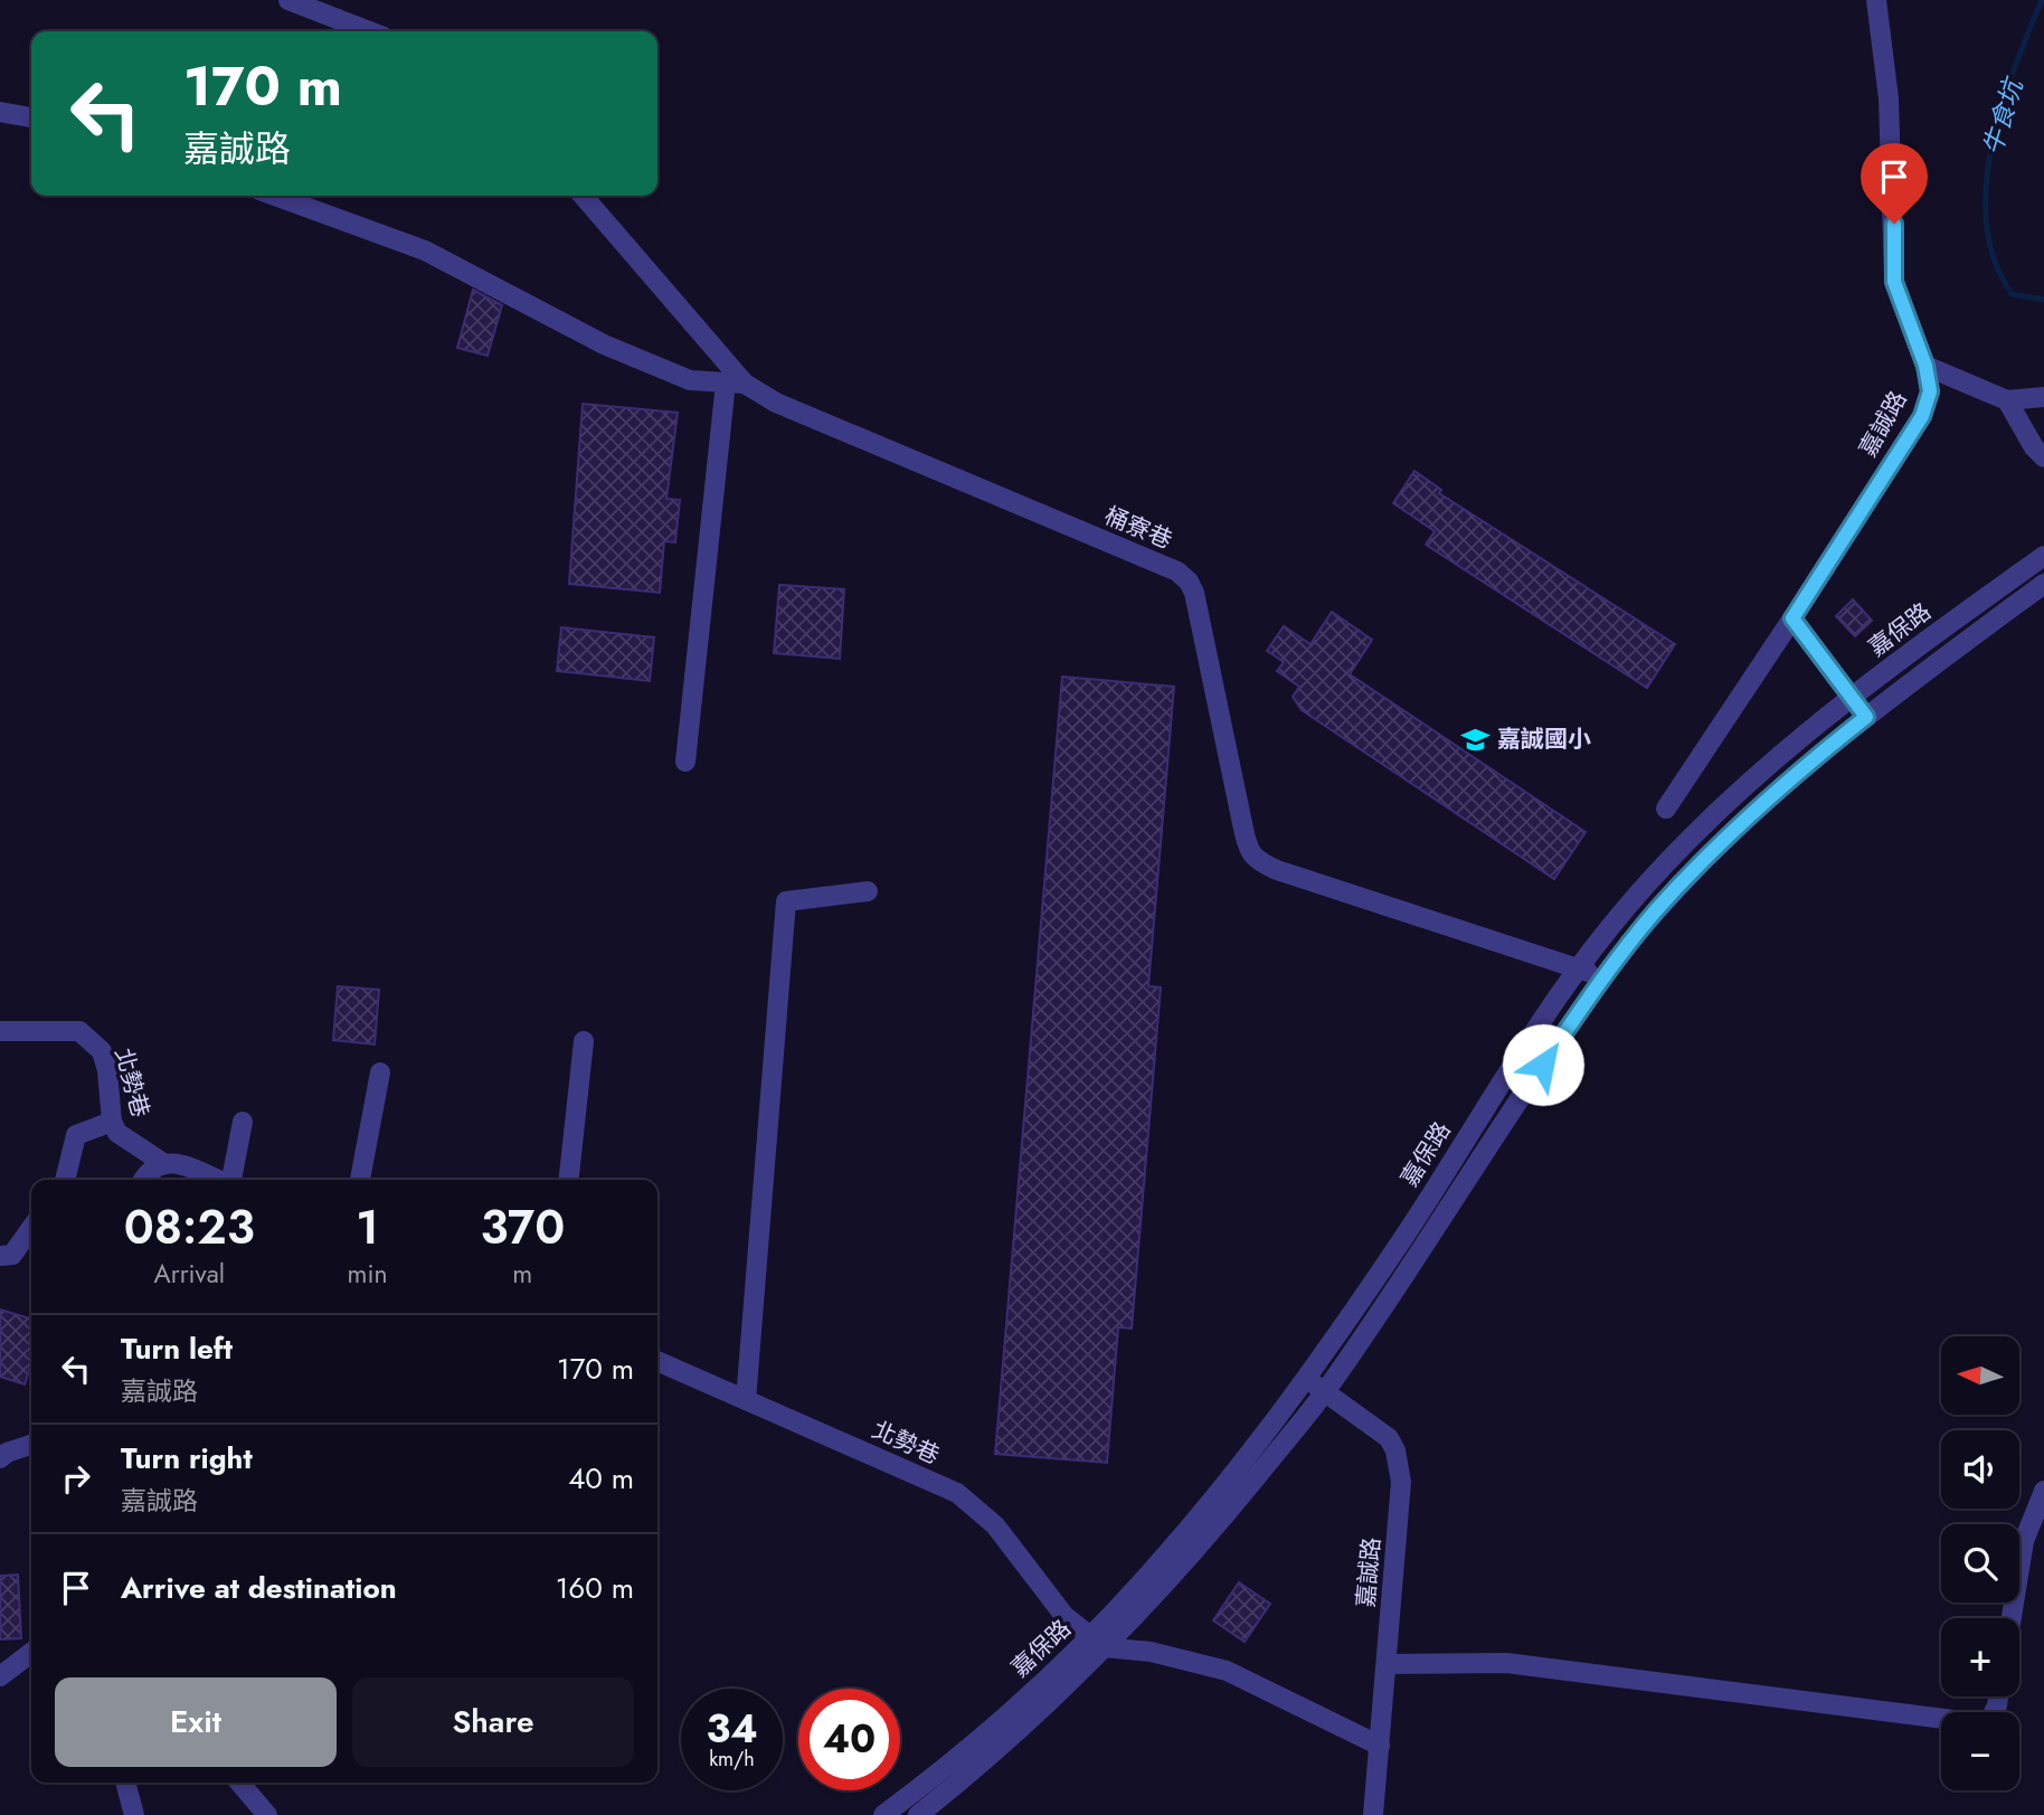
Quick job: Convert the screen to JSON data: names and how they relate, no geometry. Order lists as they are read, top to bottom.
{
  "streets": {
    "street": [
      "嘉誠路",
      "桶寮巷",
      "嘉保路",
      "北勢巷"
    ]
  },
  "crossings": [
    ["嘉誠路", "嘉保路"],
    ["桶寮巷", "嘉保路"],
    ["嘉保路", "北勢巷"]
  ],
  "water": ["牛食坑"],
  "places": {
    "school or university": ["嘉誠國小"]
  },
  "north": "left",
  "page": {
    "turn": ["170 m", "嘉誠路"],
    "eta": [
      "08:23",
      "Arrival",
      "1",
      "min",
      "370",
      "m"
    ],
    "list": [
      {
        "name": "Turn left",
        "note": "嘉誠路",
        "value": "170 m"
      },
      {
        "name": "Turn right",
        "note": "嘉誠路",
        "value": "40 m"
      },
      {
        "name": "Arrive at destination",
        "value": "160 m"
      }
    ],
    "map_buttons": ["+", "−"],
    "buttons": ["Exit", "Share"],
    "speed": "34 km/h",
    "limit": "40"
  }
}
